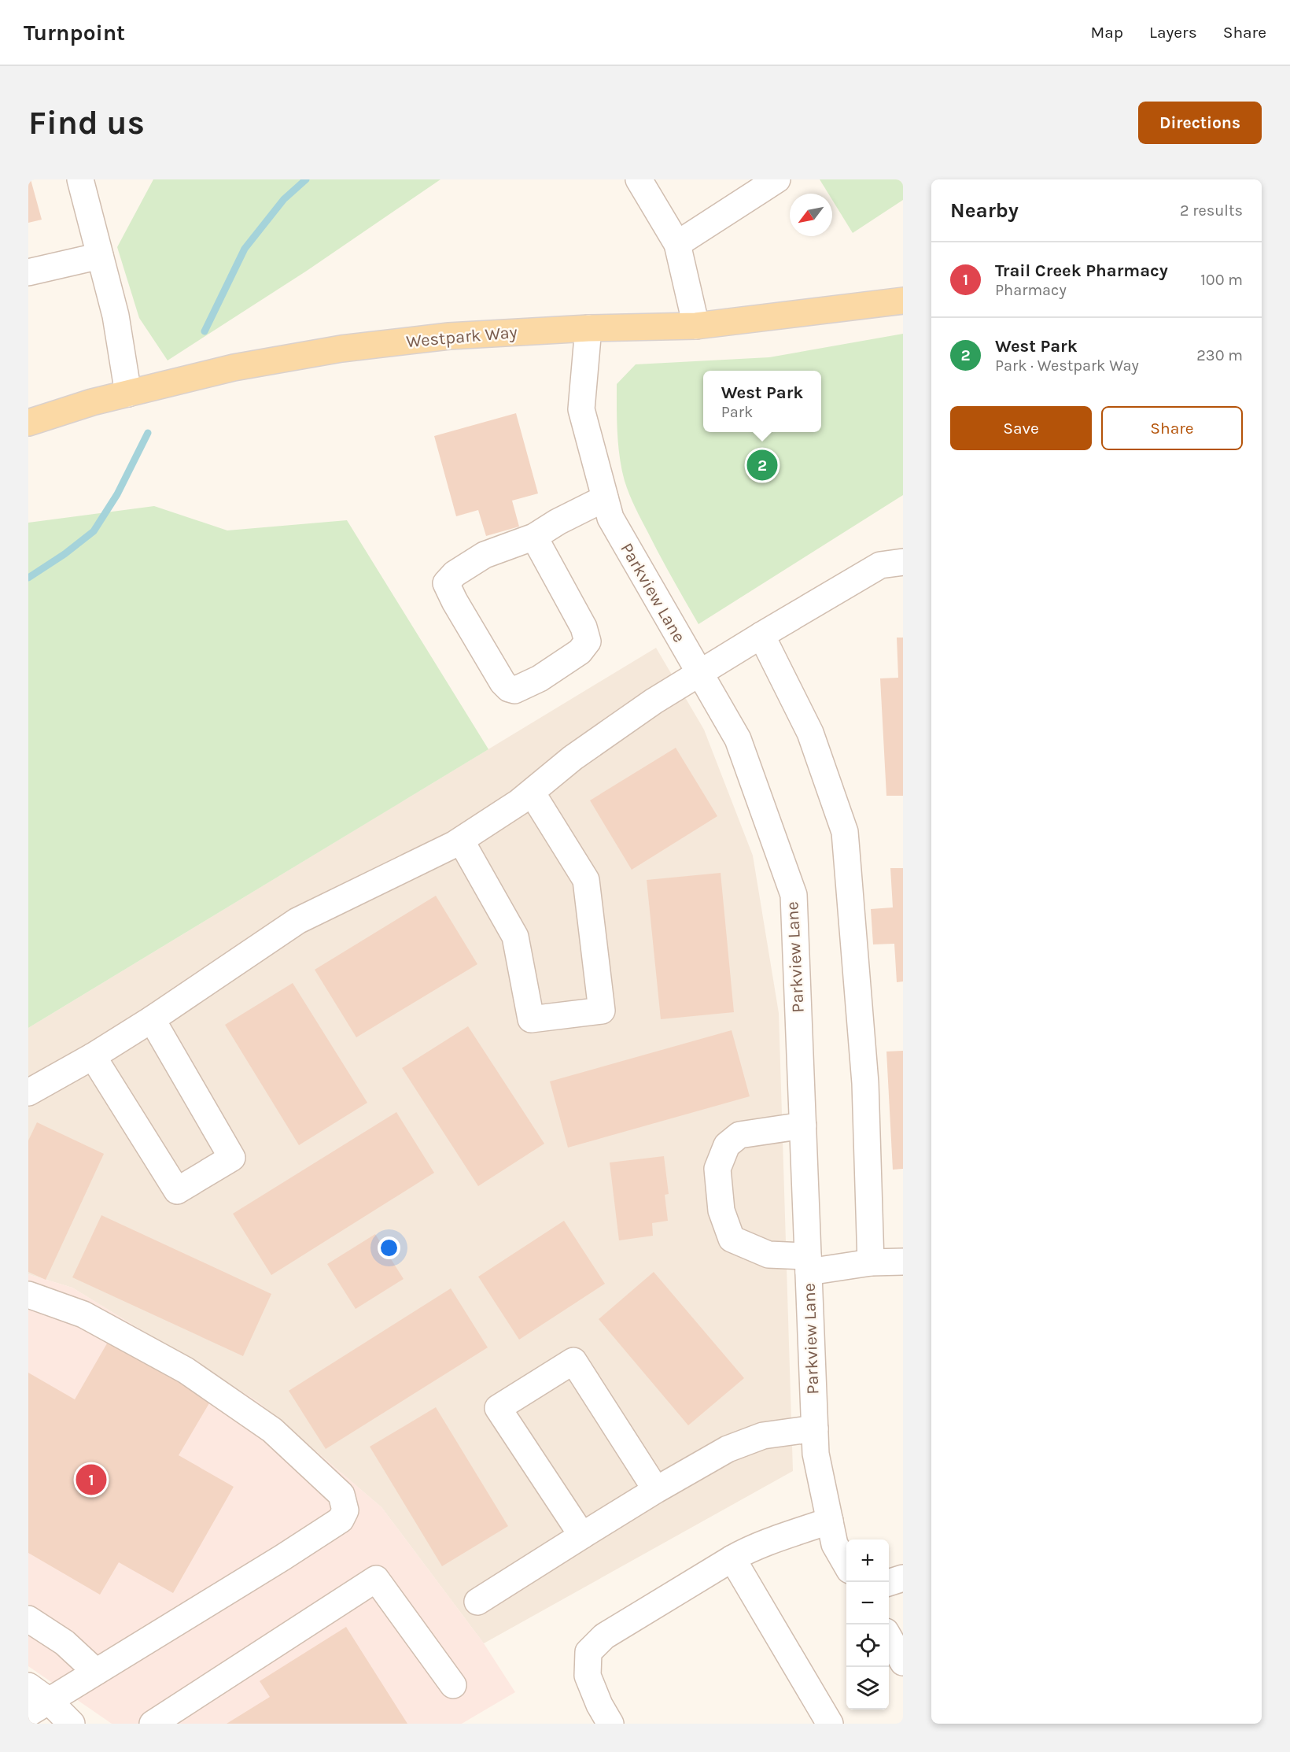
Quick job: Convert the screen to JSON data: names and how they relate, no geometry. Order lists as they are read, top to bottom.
{
  "streets": {
    "main road": ["Westpark Way"],
    "street": ["Parkview Lane"]
  },
  "crossings": [
    ["Westpark Way", "Parkview Lane"]
  ],
  "north": "bottom left",
  "page": {
    "header": "Turnpoint",
    "nav": ["Map", "Layers", "Share"],
    "buttons": [
      "Directions",
      ["Save", "Share"]
    ],
    "title": "Find us",
    "heading": ["Nearby", "2 results"],
    "list": [
      {
        "mark": "1",
        "name": "Trail Creek Pharmacy",
        "note": "Pharmacy",
        "value": "100 m"
      },
      {
        "mark": "2",
        "name": "West Park",
        "note": "Park · Westpark Way",
        "value": "230 m"
      }
    ],
    "popup": ["West Park", "Park"],
    "pins": ["2", "1"],
    "map_buttons": ["+", "−"]
  }
}
